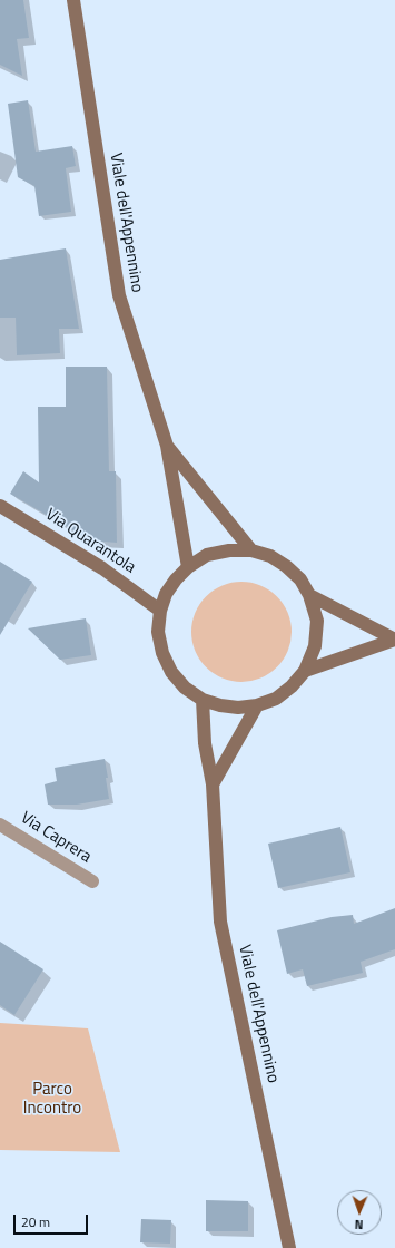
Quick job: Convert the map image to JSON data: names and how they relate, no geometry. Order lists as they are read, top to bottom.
{
  "streets": {
    "main road": ["Viale dell'Appennino", "Via Quarantola"],
    "street": ["Via Caprera"]
  },
  "crossings": [
    ["Viale dell'Appennino", "Via Quarantola"]
  ],
  "parks": ["Parco Incontro"],
  "scale_bar": "20 m",
  "north": "bottom"
}
